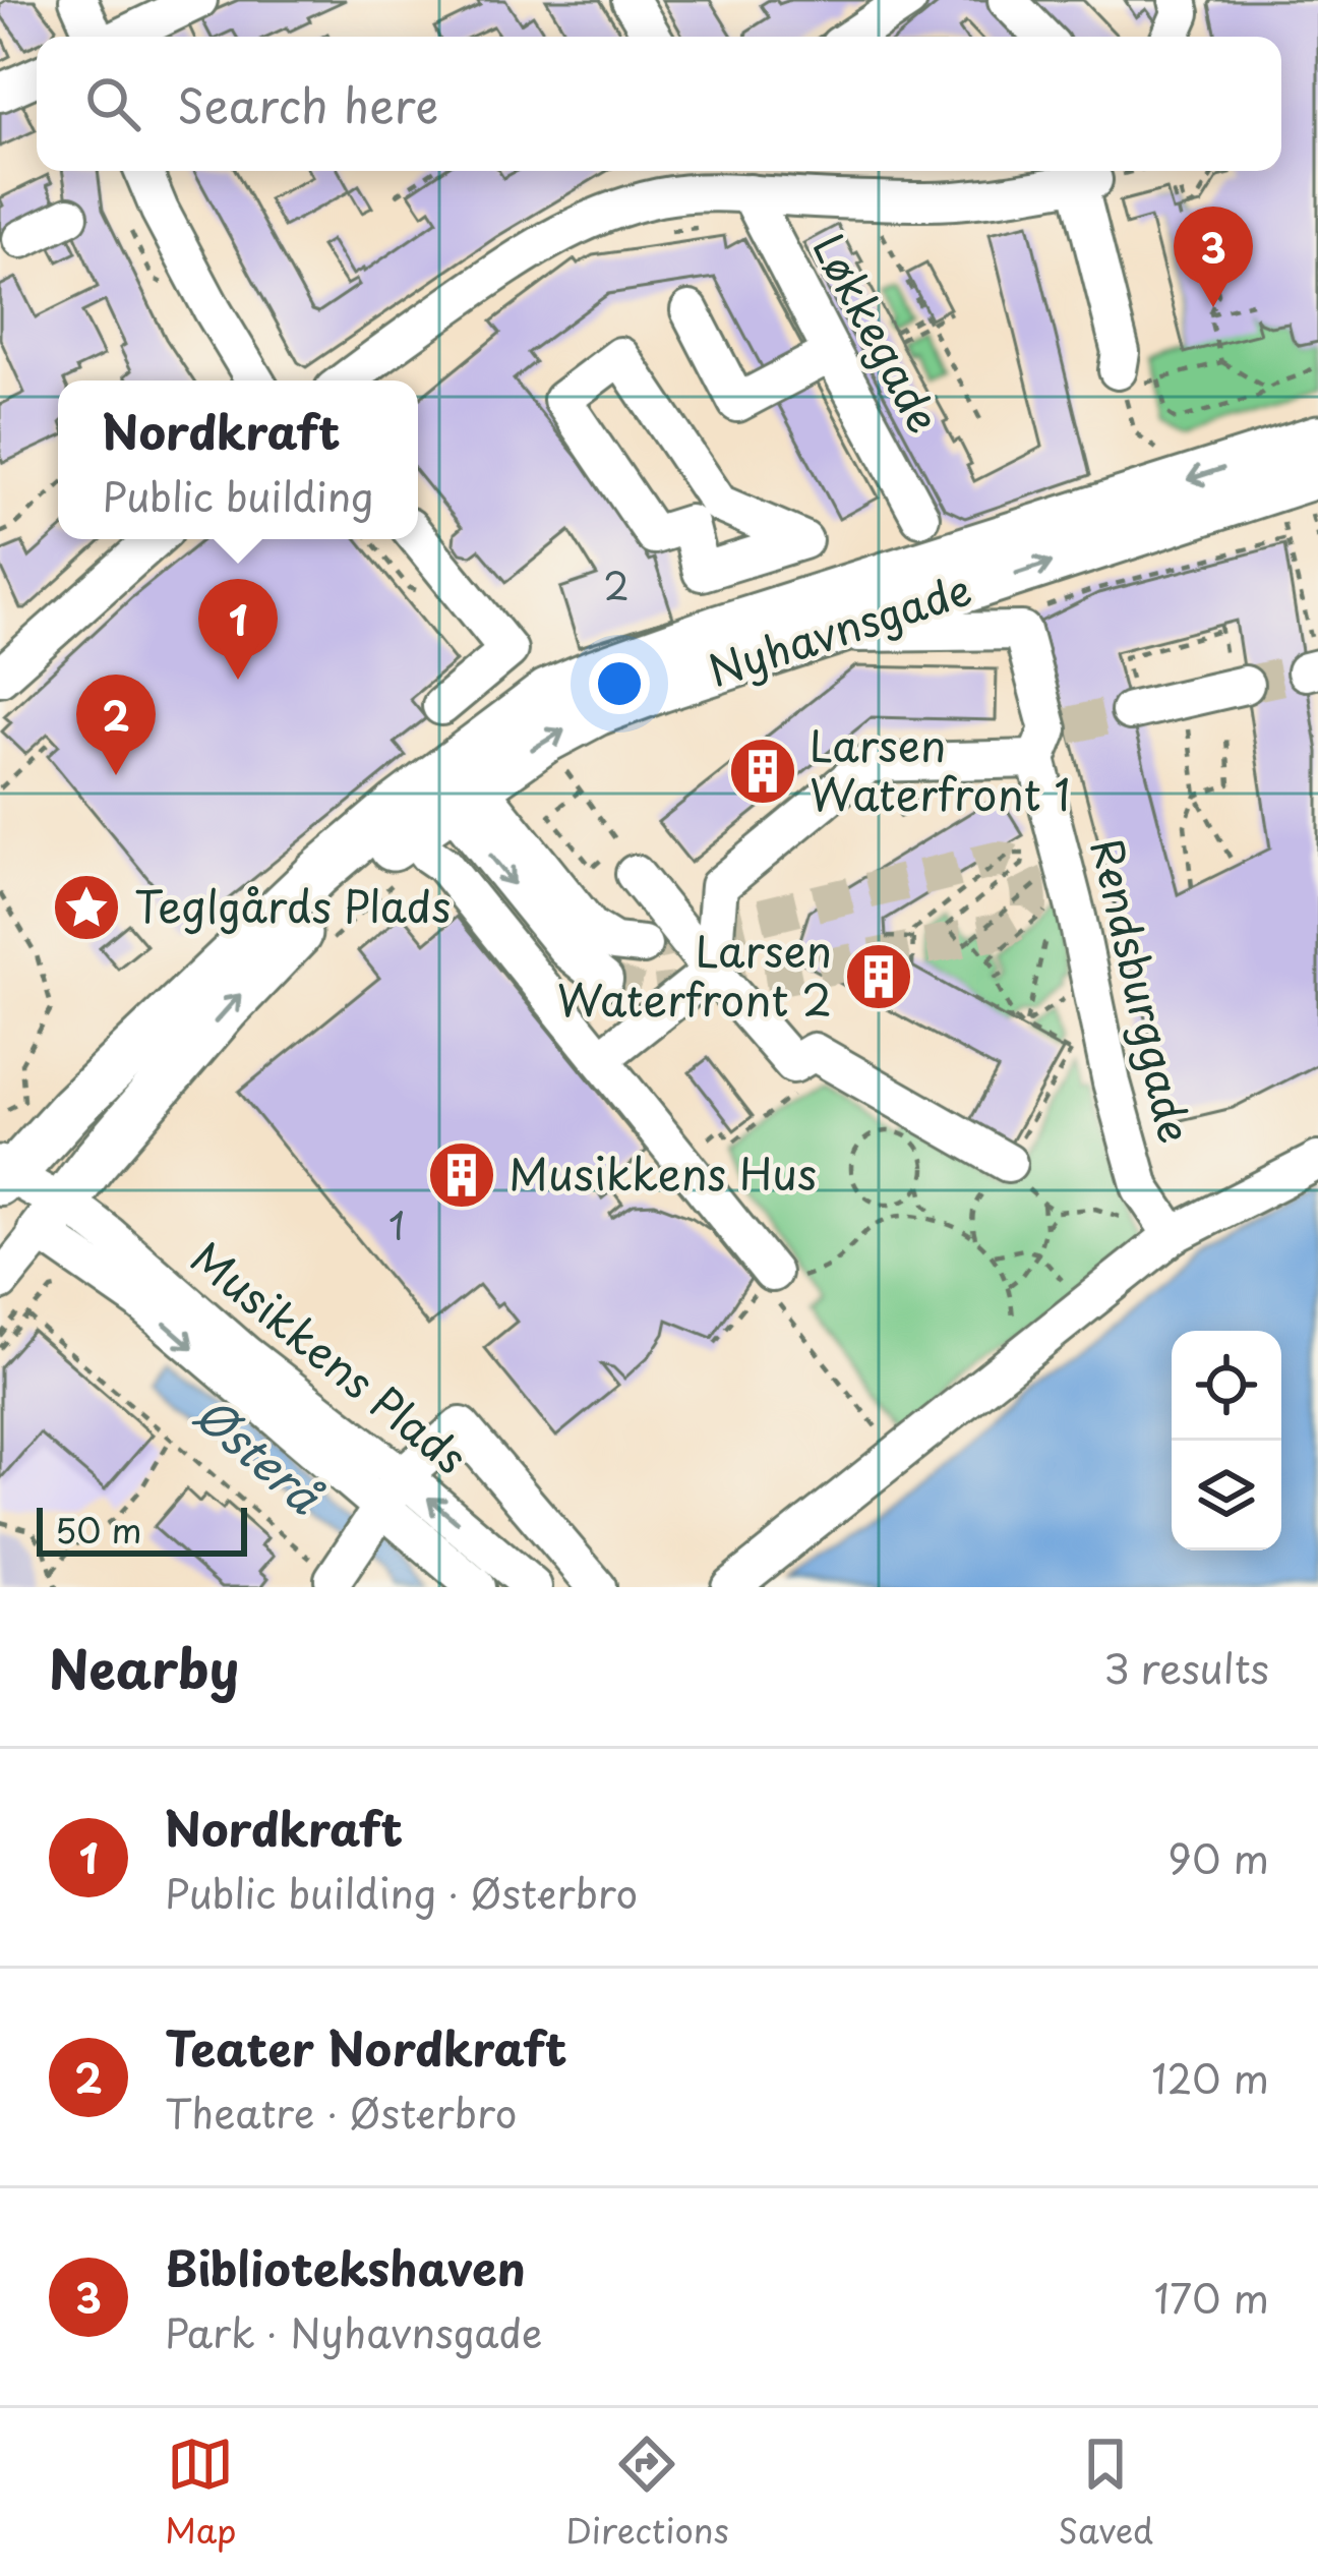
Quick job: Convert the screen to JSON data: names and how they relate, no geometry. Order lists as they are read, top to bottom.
{
  "streets": {
    "main road": ["Nyhavnsgade"],
    "street": ["Løkkegade", "Rendsburggade", "Musikkens Plads"]
  },
  "crossings": [
    ["Nyhavnsgade", "Musikkens Plads"]
  ],
  "water": ["Østerå"],
  "places": {
    "building": ["Larsen Waterfront 1", "Larsen Waterfront 2", "Musikkens Hus"],
    "place": ["Teglgårds Plads"]
  },
  "house_numbers": ["2", "1"],
  "scale_bar": "50 m",
  "page": {
    "search": "Search here",
    "pins": ["3", "1", "2"],
    "popup": ["Nordkraft", "Public building"],
    "scale": "50 m",
    "heading": ["Nearby", "3 results"],
    "list": [
      {
        "mark": "1",
        "name": "Nordkraft",
        "note": "Public building · Østerbro",
        "value": "90 m"
      },
      {
        "mark": "2",
        "name": "Teater Nordkraft",
        "note": "Theatre · Østerbro",
        "value": "120 m"
      },
      {
        "mark": "3",
        "name": "Bibliotekshaven",
        "note": "Park · Nyhavnsgade",
        "value": "170 m"
      }
    ],
    "nav": ["Map", "Directions", "Saved"]
  }
}
